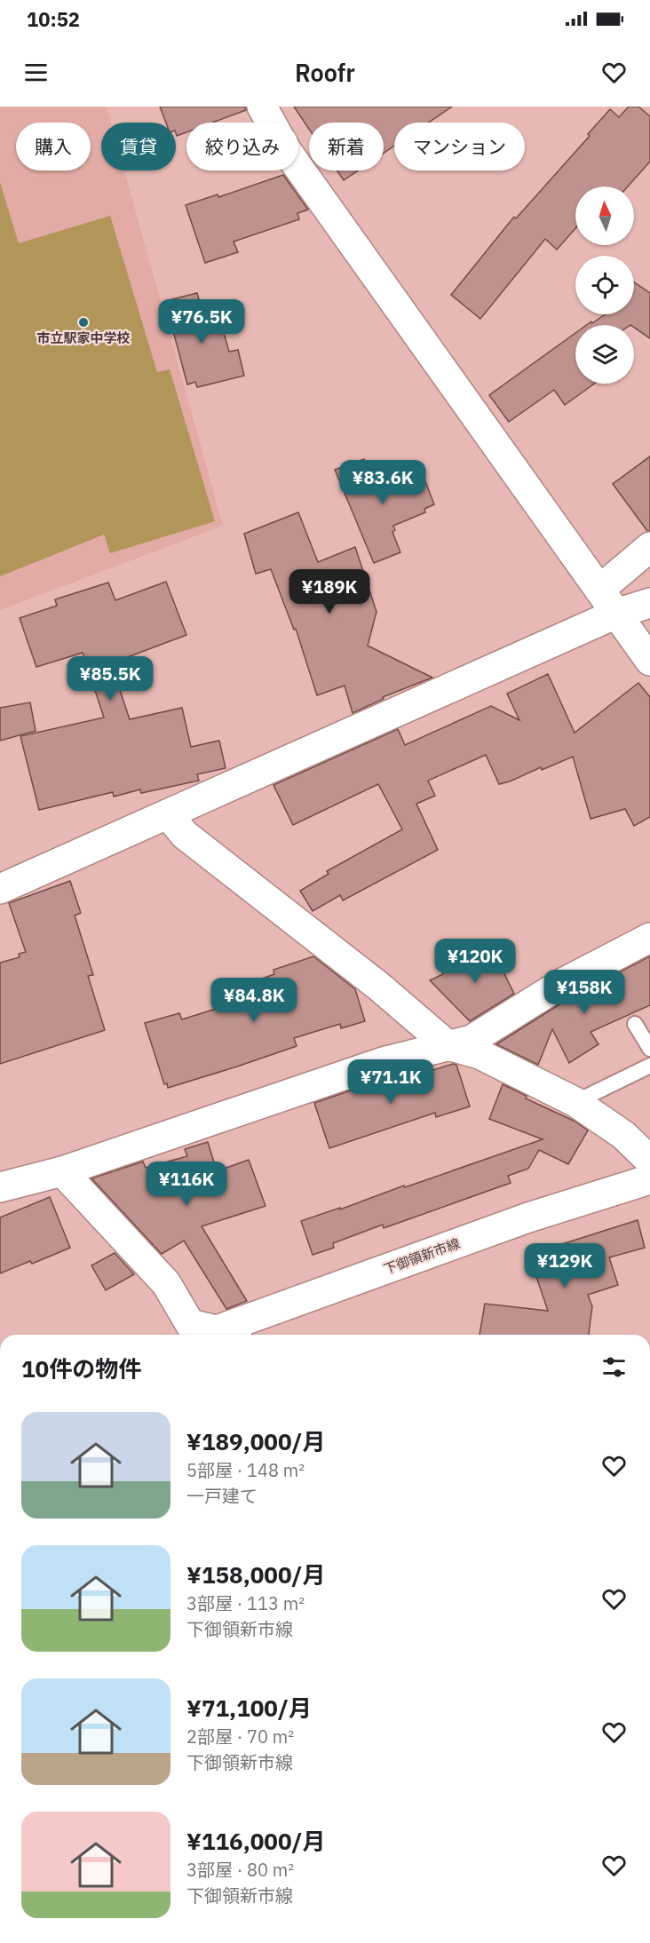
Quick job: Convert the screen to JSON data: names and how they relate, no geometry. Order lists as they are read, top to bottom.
{
  "streets": {
    "street": ["下御領新市線"]
  },
  "places": ["市立駅家中学校"],
  "north": "top",
  "page": {
    "status": "10:52",
    "header": "Roofr",
    "chip": [
      "購入",
      "賃貸",
      "絞り込み",
      "新着",
      "マンション"
    ],
    "price": [
      "¥76.5K",
      "¥83.6K",
      "¥189K",
      "¥85.5K",
      "¥120K",
      "¥158K",
      "¥84.8K",
      "¥71.1K",
      "¥116K",
      "¥129K"
    ],
    "heading": "10件の物件",
    "list": [
      {
        "name": "¥189,000/月",
        "note": "5部屋 · 148 m² · 一戸建て"
      },
      {
        "name": "¥158,000/月",
        "note": "3部屋 · 113 m² · 下御領新市線"
      },
      {
        "name": "¥71,100/月",
        "note": "2部屋 · 70 m² · 下御領新市線"
      },
      {
        "name": "¥116,000/月",
        "note": "3部屋 · 80 m² · 下御領新市線"
      }
    ]
  }
}
